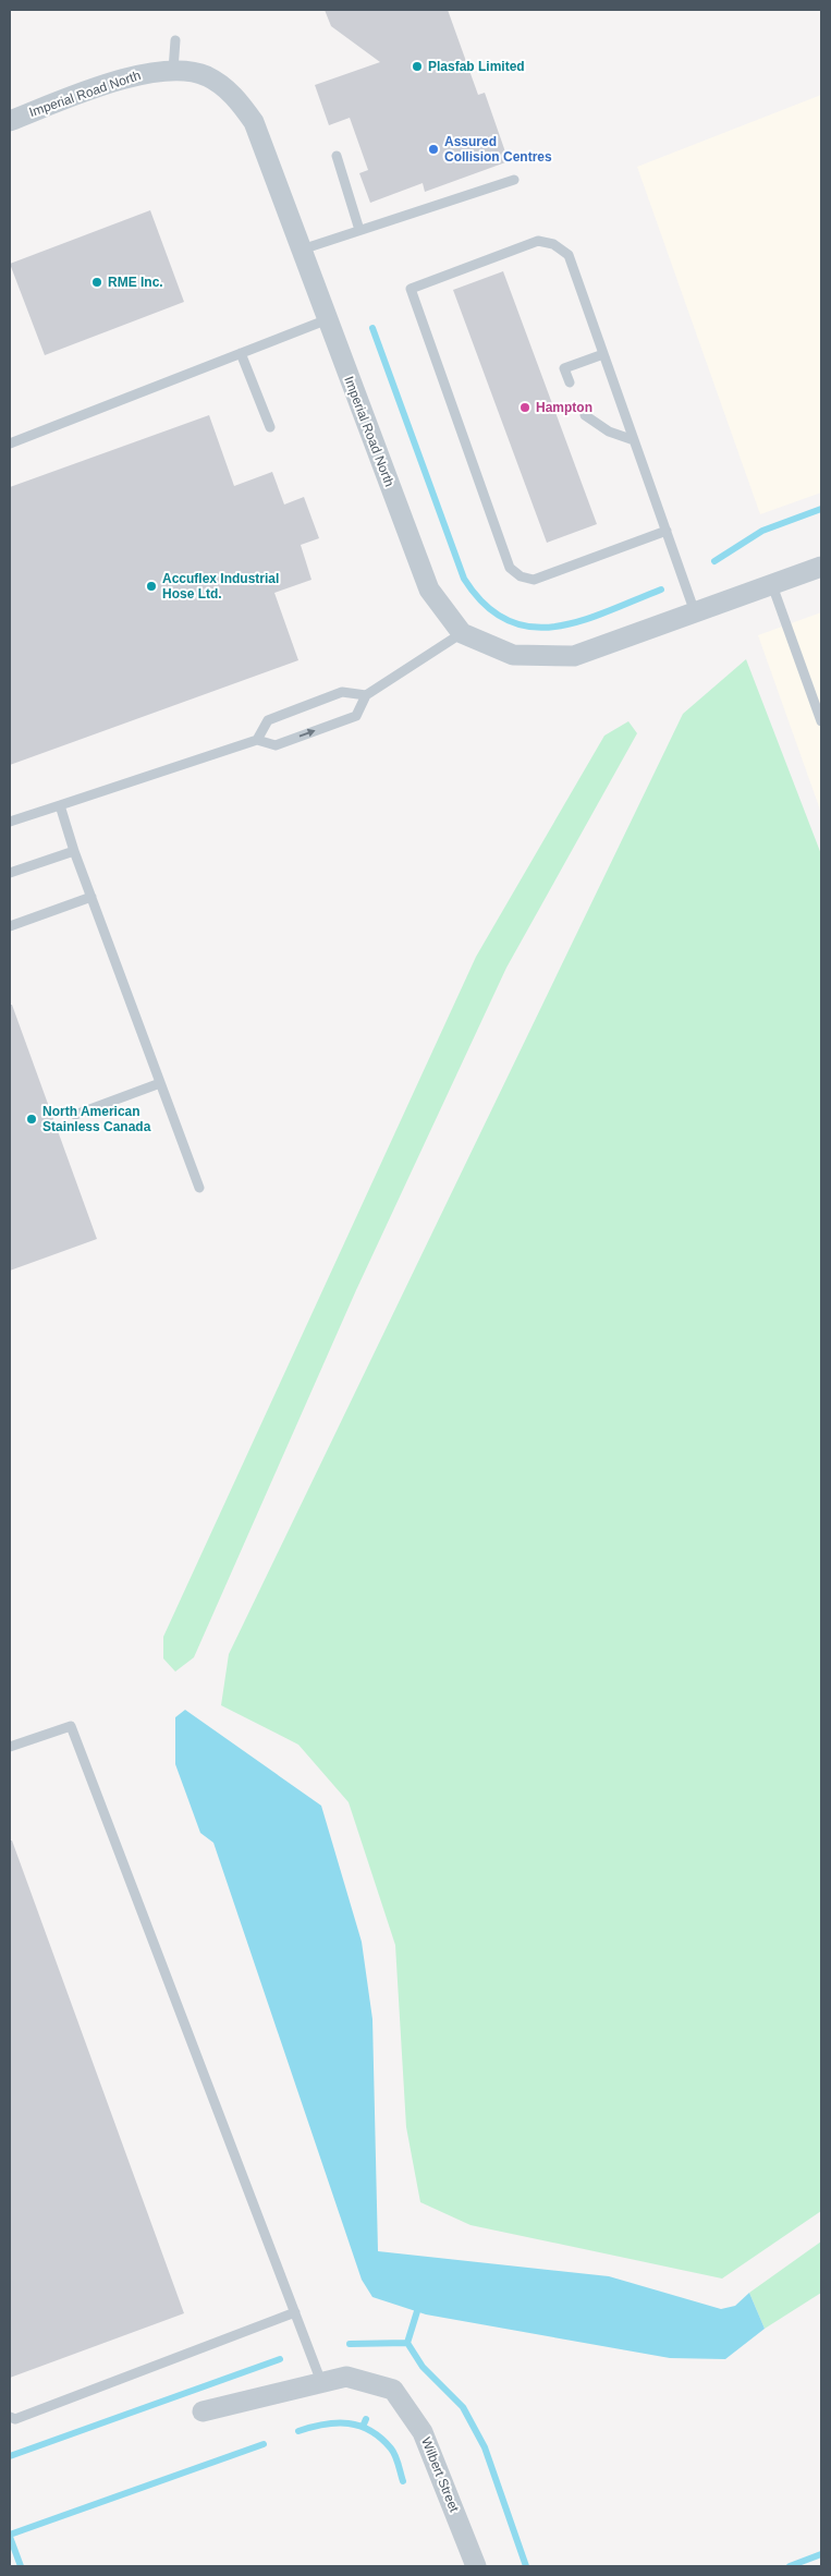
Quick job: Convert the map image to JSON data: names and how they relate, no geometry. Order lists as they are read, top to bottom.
{
  "streets": {
    "street": ["Imperial Road North", "Wilbert Street"]
  },
  "places": [
    "Plasfab Limited",
    "Assured Collision Centres",
    "RME Inc.",
    "Hampton",
    "Accuflex Industrial Hose Ltd.",
    "North American Stainless Canada"
  ]
}
